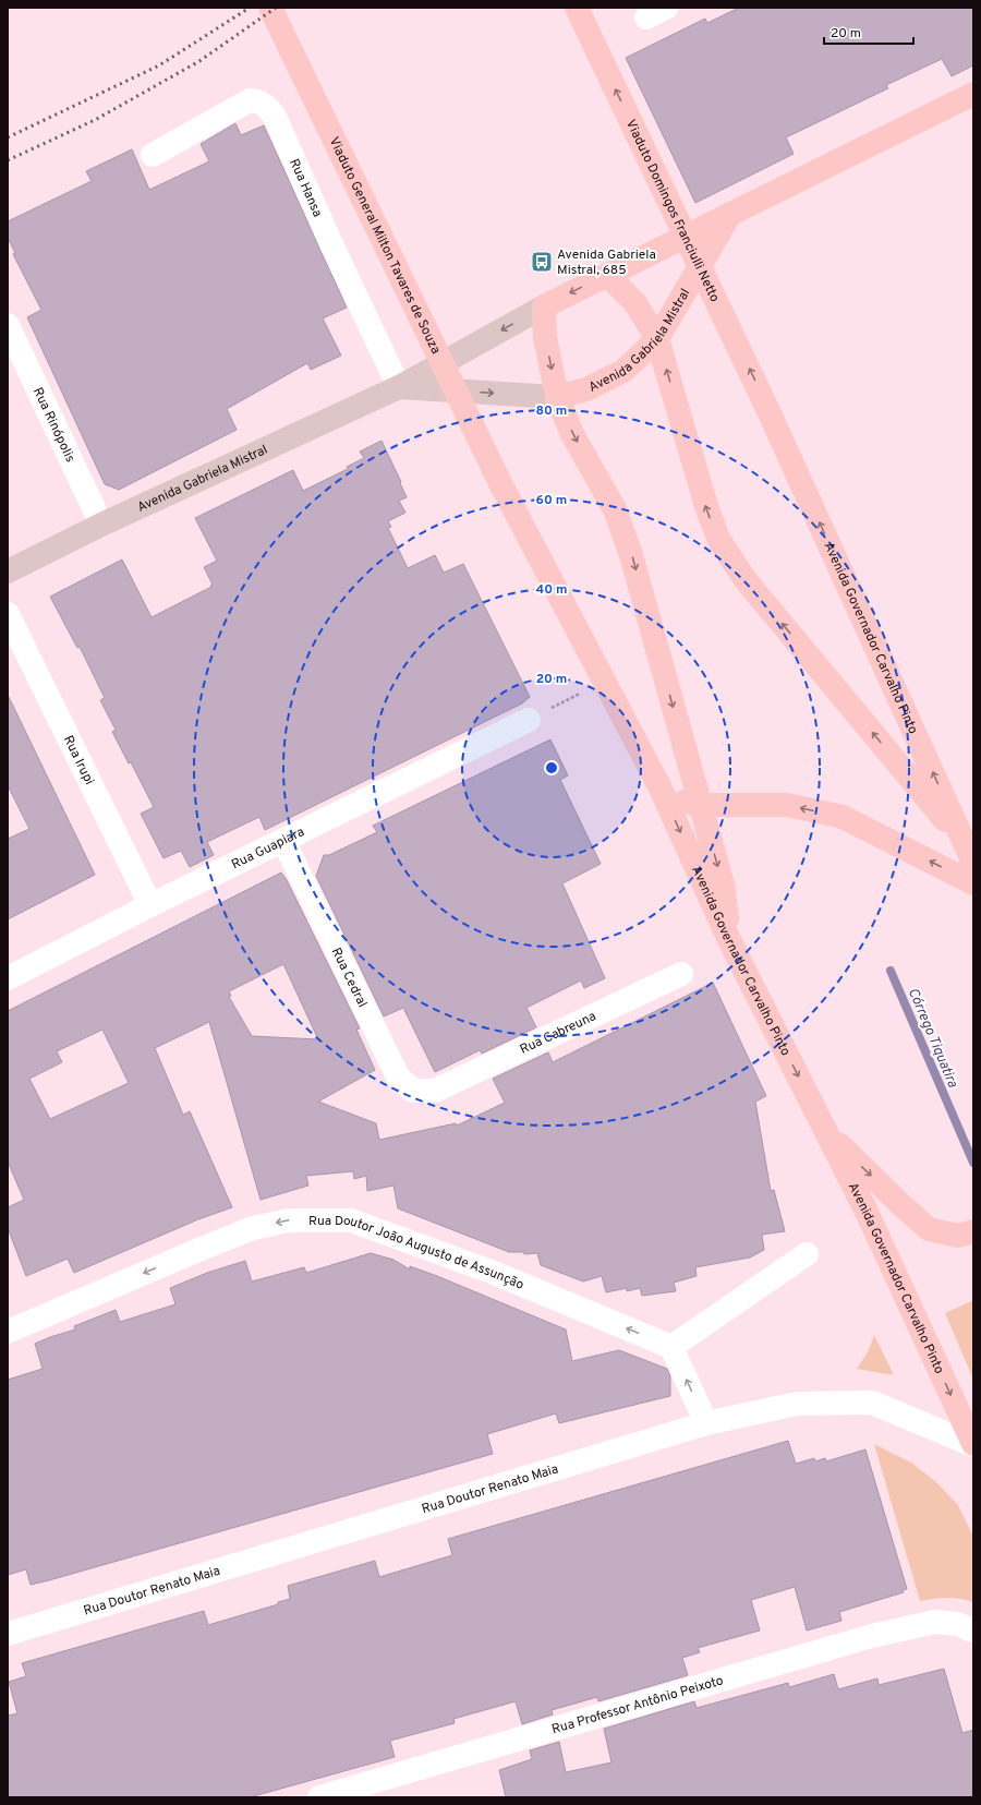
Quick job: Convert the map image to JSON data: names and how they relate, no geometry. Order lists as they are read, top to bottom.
{
  "streets": {
    "main road": [
      "Viaduto Domingos Franciulli Netto",
      "Viaduto General Milton Tavares de Souza",
      "Avenida Gabriela Mistral",
      "Avenida Governador Carvalho Pinto"
    ],
    "street": [
      "Rua Hansa",
      "Rua Rinópolis",
      "Rua Irupi",
      "Rua Guapiara",
      "Rua Cedral",
      "Rua Cabreuna",
      "Rua Doutor João Augusto de Assunção",
      "Rua Doutor Renato Maia",
      "Rua Professor Antônio Peixoto"
    ]
  },
  "crossings": [
    ["Rua Hansa", "Avenida Gabriela Mistral"],
    ["Viaduto Domingos Franciulli Netto", "Avenida Governador Carvalho Pinto"],
    ["Viaduto General Milton Tavares de Souza", "Avenida Governador Carvalho Pinto"],
    ["Avenida Gabriela Mistral", "Rua Rinópolis"],
    ["Avenida Governador Carvalho Pinto", "Rua Doutor Renato Maia"],
    ["Rua Irupi", "Rua Guapiara"],
    ["Rua Guapiara", "Rua Cedral"],
    ["Rua Cedral", "Rua Cabreuna"]
  ],
  "one_way": ["Rua Doutor João Augusto de Assunção"],
  "water": ["Córrego Tiquatira"],
  "places": {
    "bus stop": ["Avenida Gabriela Mistral, 685"]
  },
  "scale_bar": "20 m",
  "rings": [
    "80 m",
    "60 m",
    "40 m",
    "20 m"
  ]
}
